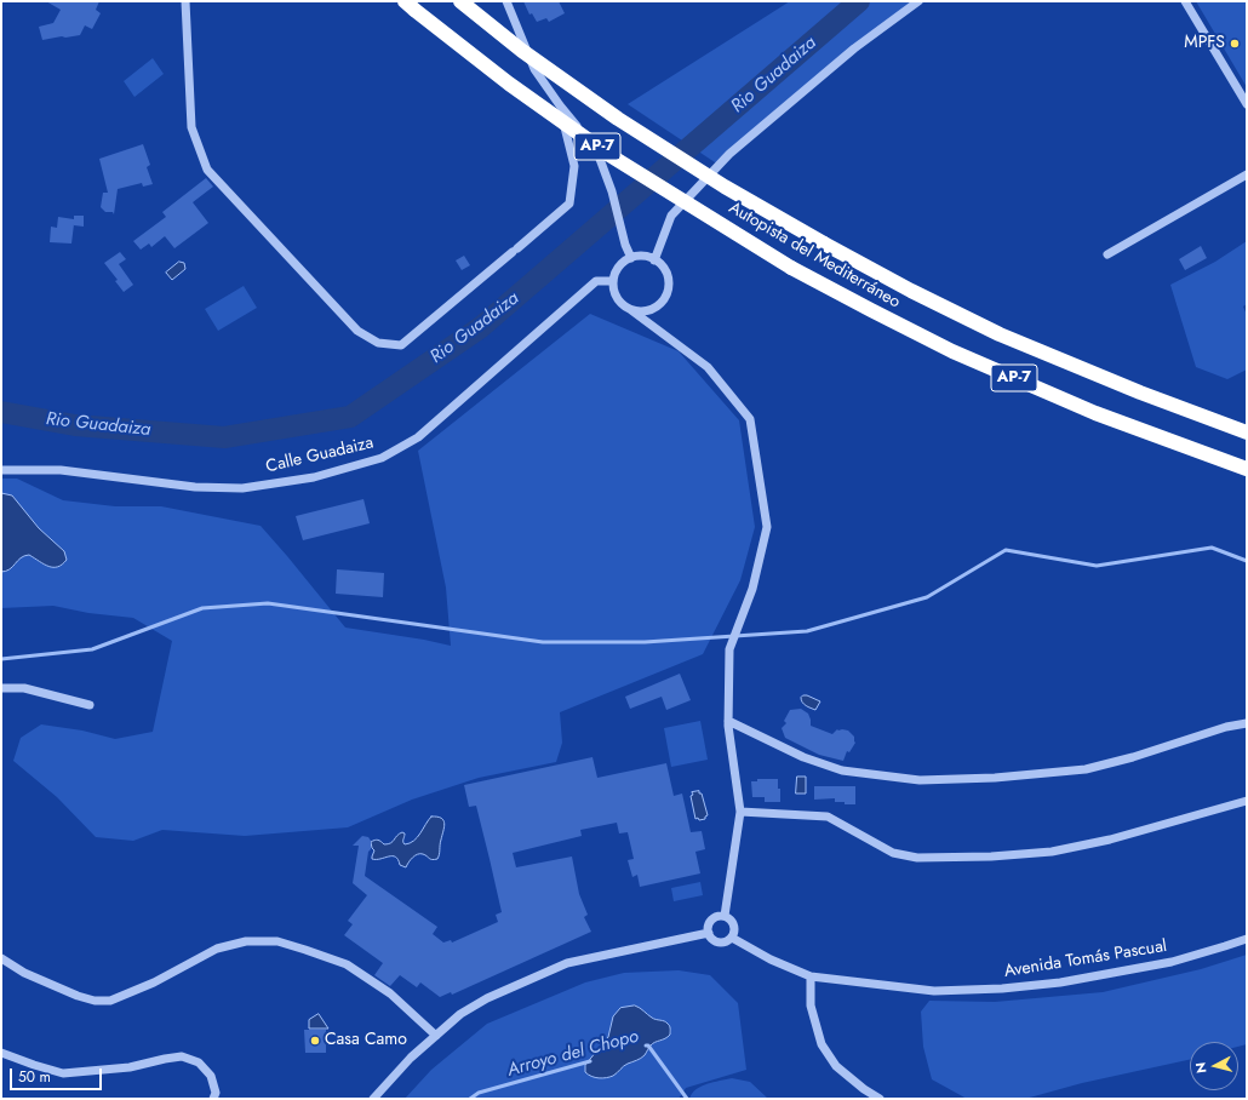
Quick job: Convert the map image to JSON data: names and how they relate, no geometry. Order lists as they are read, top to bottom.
{
  "streets": {
    "highway": ["AP-7", "Autopista del Mediterráneo"],
    "street": ["Calle Guadaiza", "Avenida Tomás Pascual"]
  },
  "water": ["Rio Guadaiza", "Arroyo del Chopo"],
  "places": ["MPFS", "Casa Camo"],
  "scale_bar": "50 m",
  "north": "left"
}
